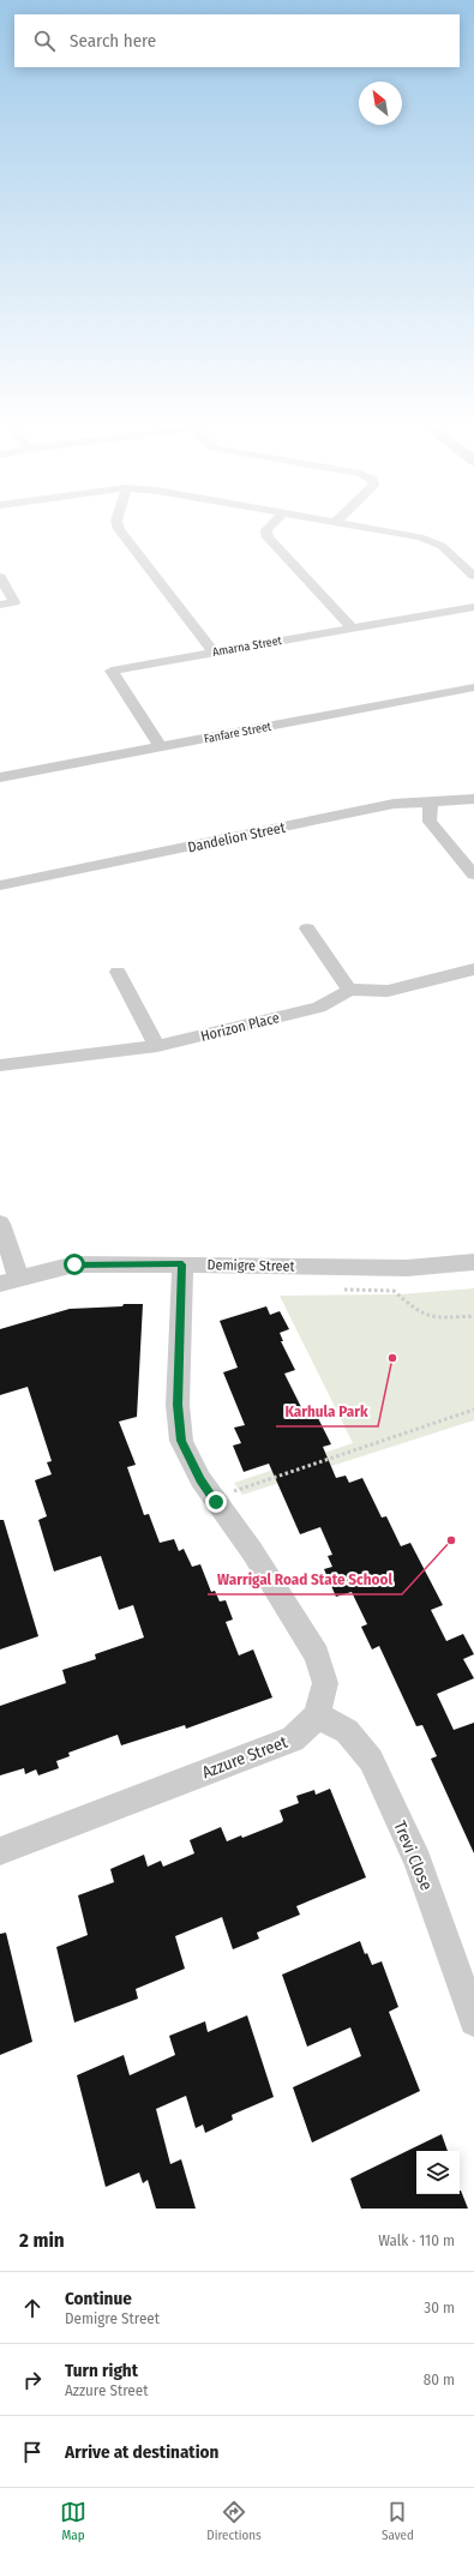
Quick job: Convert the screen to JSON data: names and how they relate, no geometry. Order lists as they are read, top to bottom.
{
  "streets": {
    "street": [
      "Amarna Street",
      "Fanfare Street",
      "Dandelion Street",
      "Horizon Place",
      "Demigre Street",
      "Azzure Street",
      "Trevi Close"
    ]
  },
  "crossings": [
    ["Amarna Street", "Fanfare Street"],
    ["Azzure Street", "Trevi Close"]
  ],
  "places": ["Karhula Park", "Warrigal Road State School"],
  "north": "top left",
  "page": {
    "search": "Search here",
    "heading": ["2 min", "Walk · 110 m"],
    "list": [
      ["Continue", "Demigre Street", "30 m"],
      ["Turn right", "Azzure Street", "80 m"],
      "Arrive at destination"
    ],
    "nav": ["Map", "Directions", "Saved"]
  }
}
